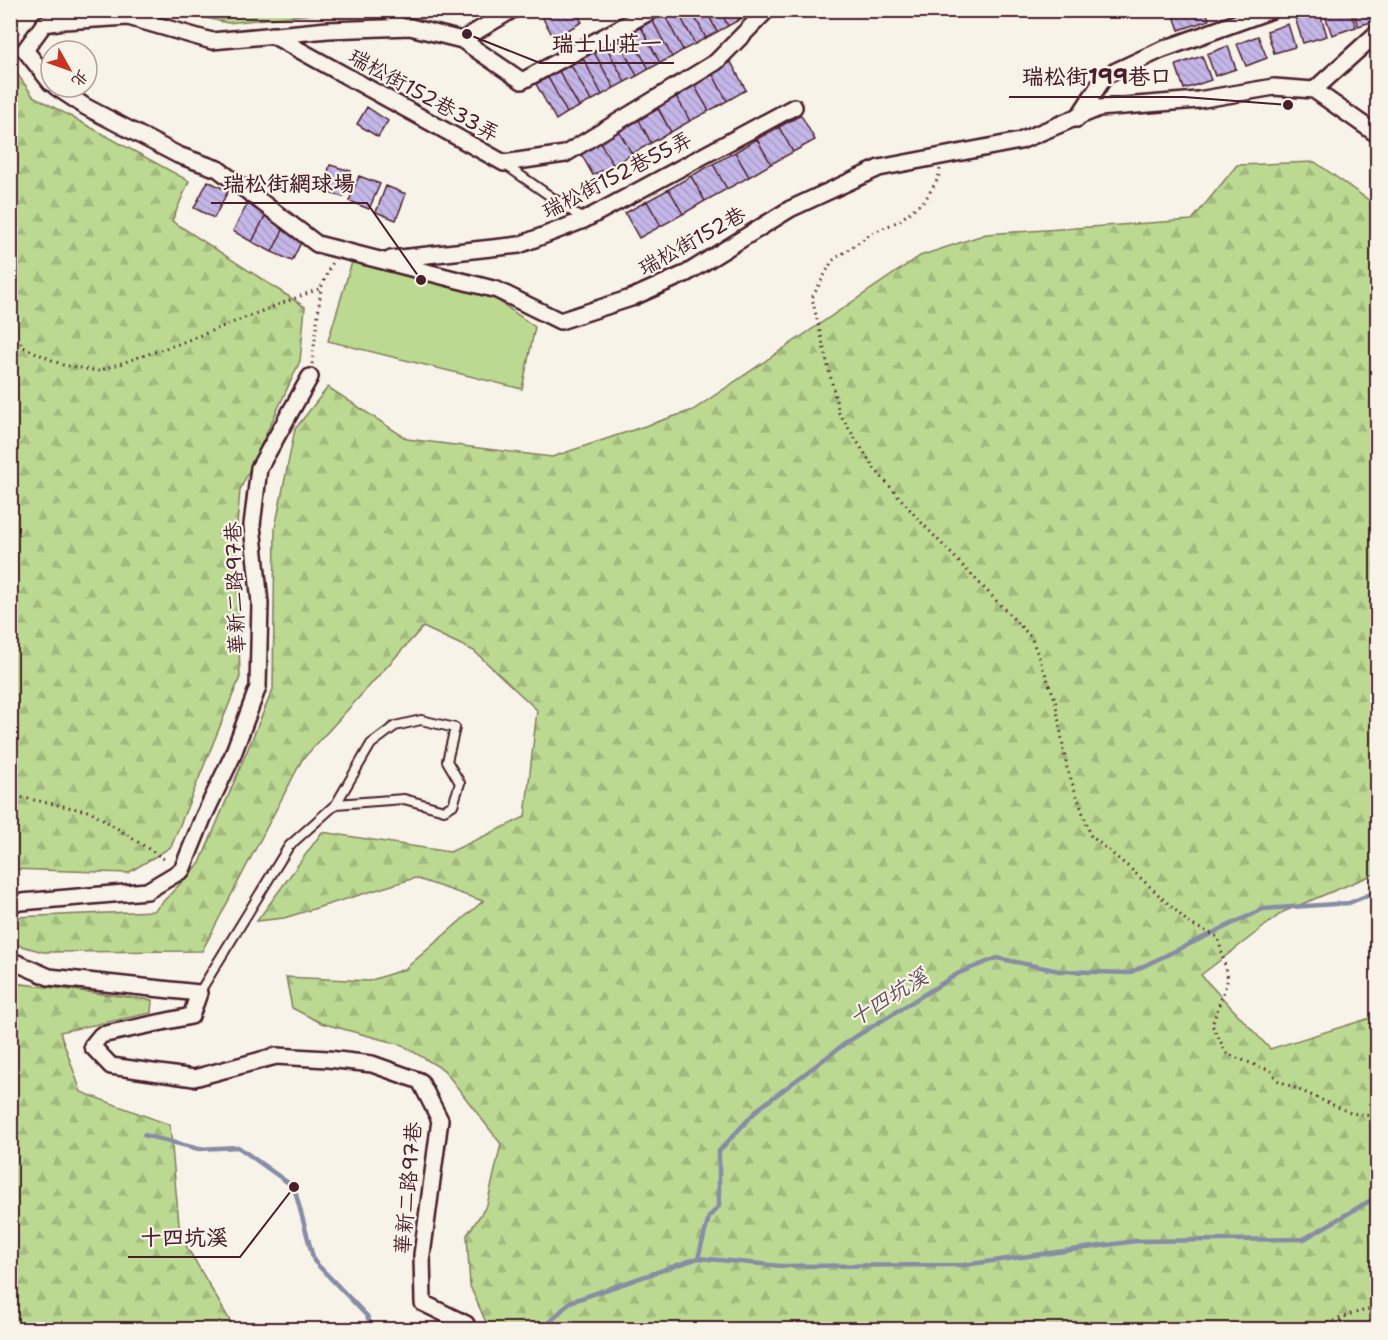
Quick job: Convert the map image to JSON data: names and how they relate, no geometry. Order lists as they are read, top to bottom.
{
  "streets": {
    "street": [
      "瑞松街152巷33弄",
      "瑞松街152巷55弄",
      "瑞松街152巷",
      "華新二路97巷"
    ]
  },
  "crossings": [
    ["瑞松街152巷55弄", "瑞松街152巷"]
  ],
  "water": ["十四坑溪"],
  "places": [
    "瑞士山莊一",
    "瑞松街199巷口",
    "瑞松街網球場",
    "十四坑溪"
  ],
  "north": "bottom right"
}
